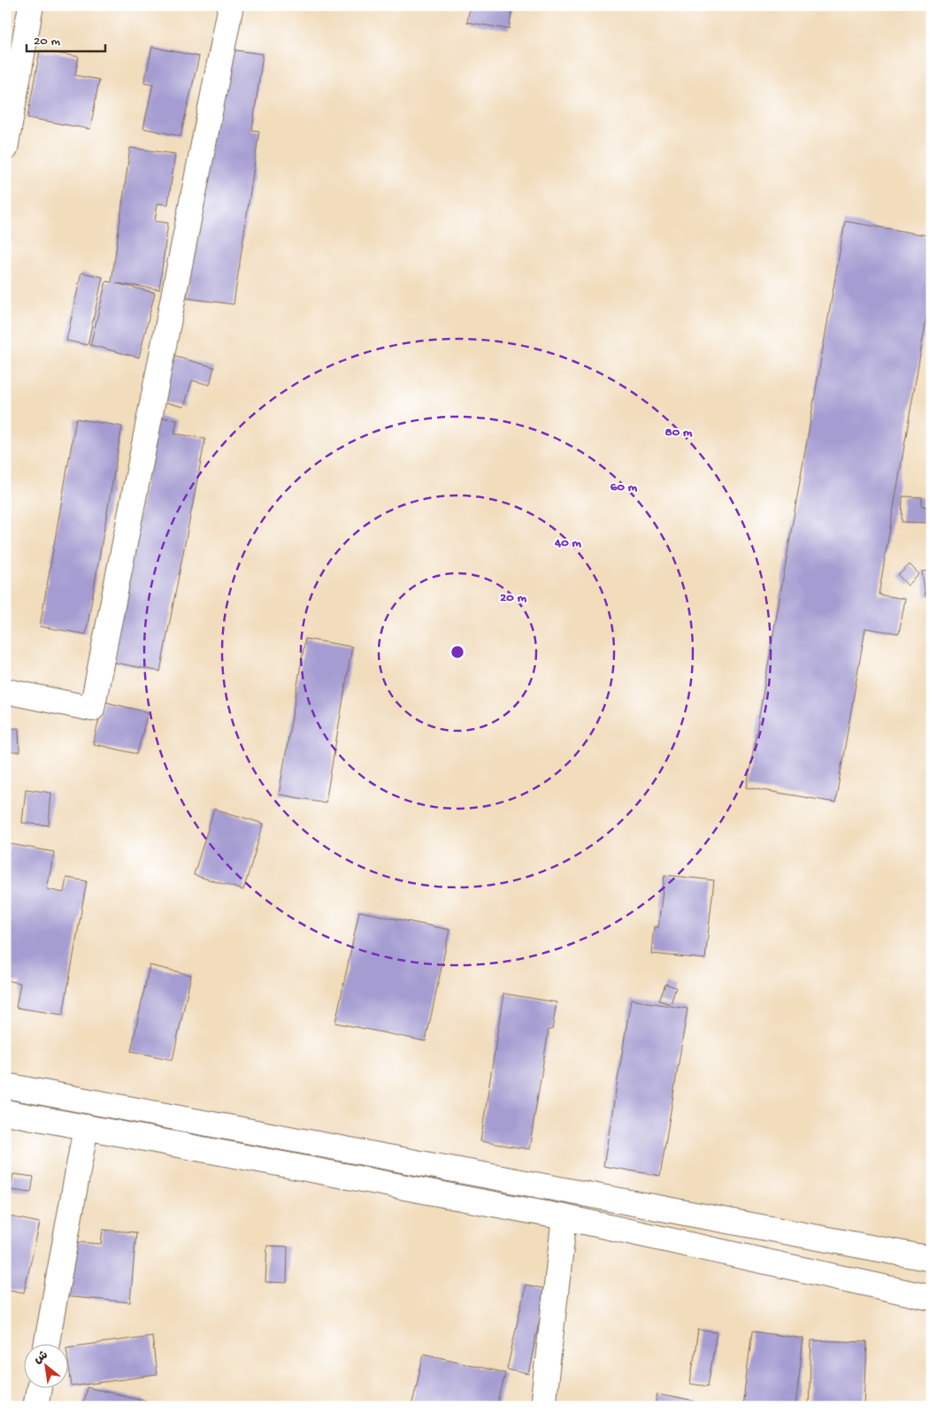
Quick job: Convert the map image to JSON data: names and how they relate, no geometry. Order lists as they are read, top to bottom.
{
  "scale_bar": "20 m",
  "north": "top left",
  "rings": [
    "80 m",
    "60 m",
    "40 m",
    "20 m"
  ]
}
